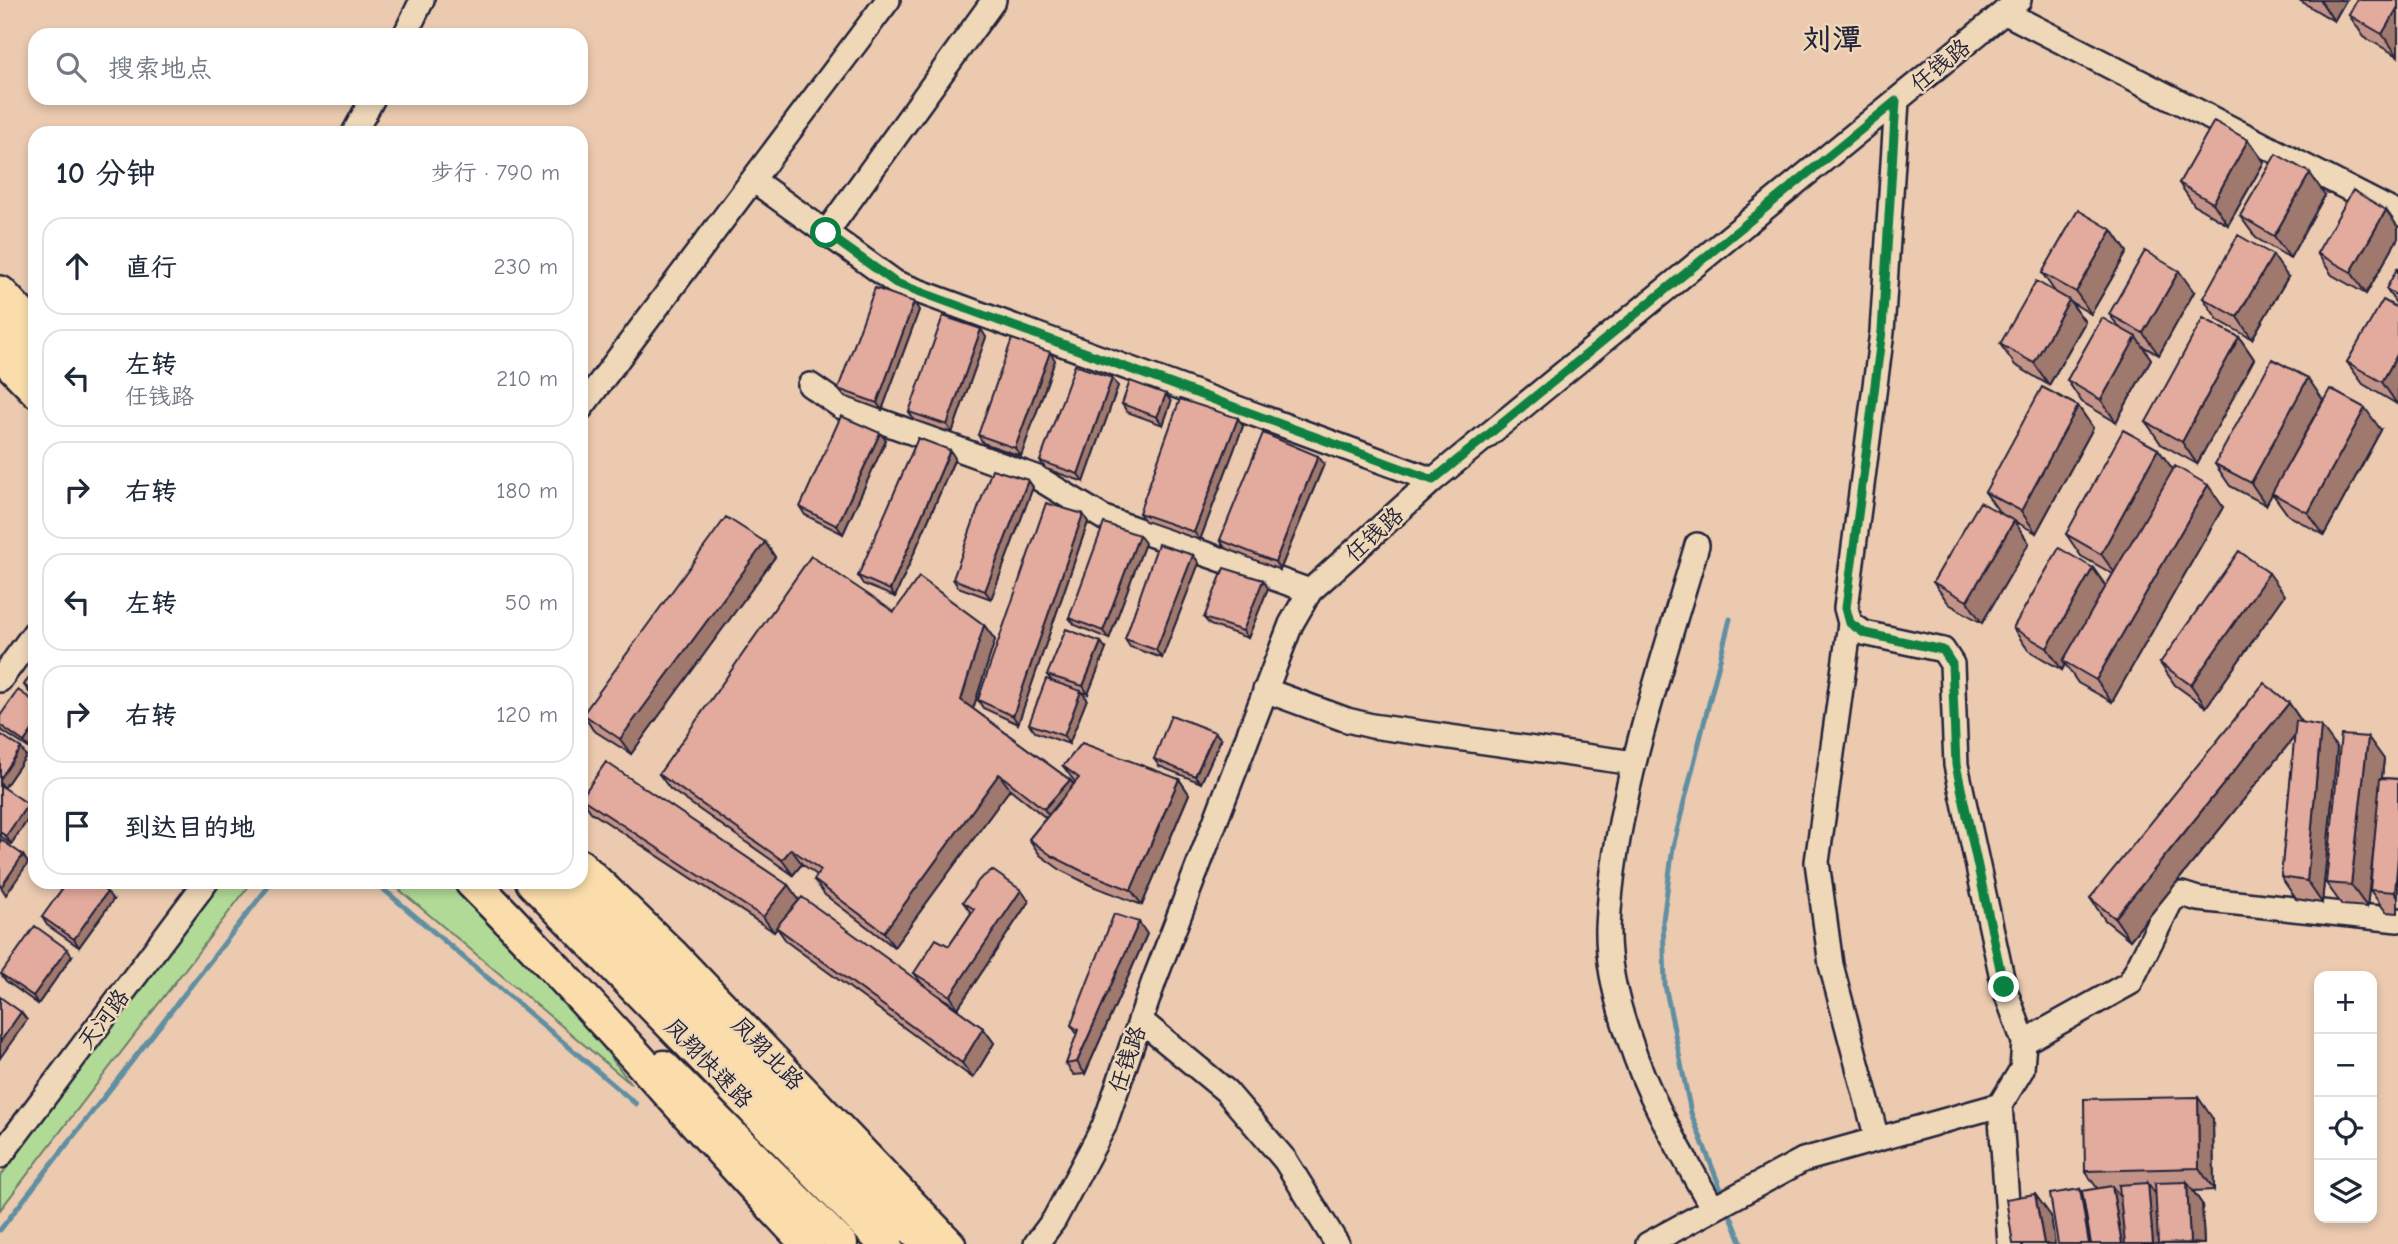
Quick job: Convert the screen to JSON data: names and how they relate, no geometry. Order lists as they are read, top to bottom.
{
  "streets": {
    "highway": ["凤翔快速路"],
    "main road": ["凤翔北路"],
    "street": ["任钱路", "天河路"]
  },
  "districts": ["刘潭"],
  "page": {
    "search": "搜索地点",
    "heading": ["10 分钟", "步行 · 790 m"],
    "list": [
      ["直行", "230 m"],
      ["左转", "任钱路", "210 m"],
      ["右转", "180 m"],
      ["左转", "50 m"],
      ["右转", "120 m"],
      "到达目的地"
    ],
    "map_buttons": ["+", "−"]
  }
}
